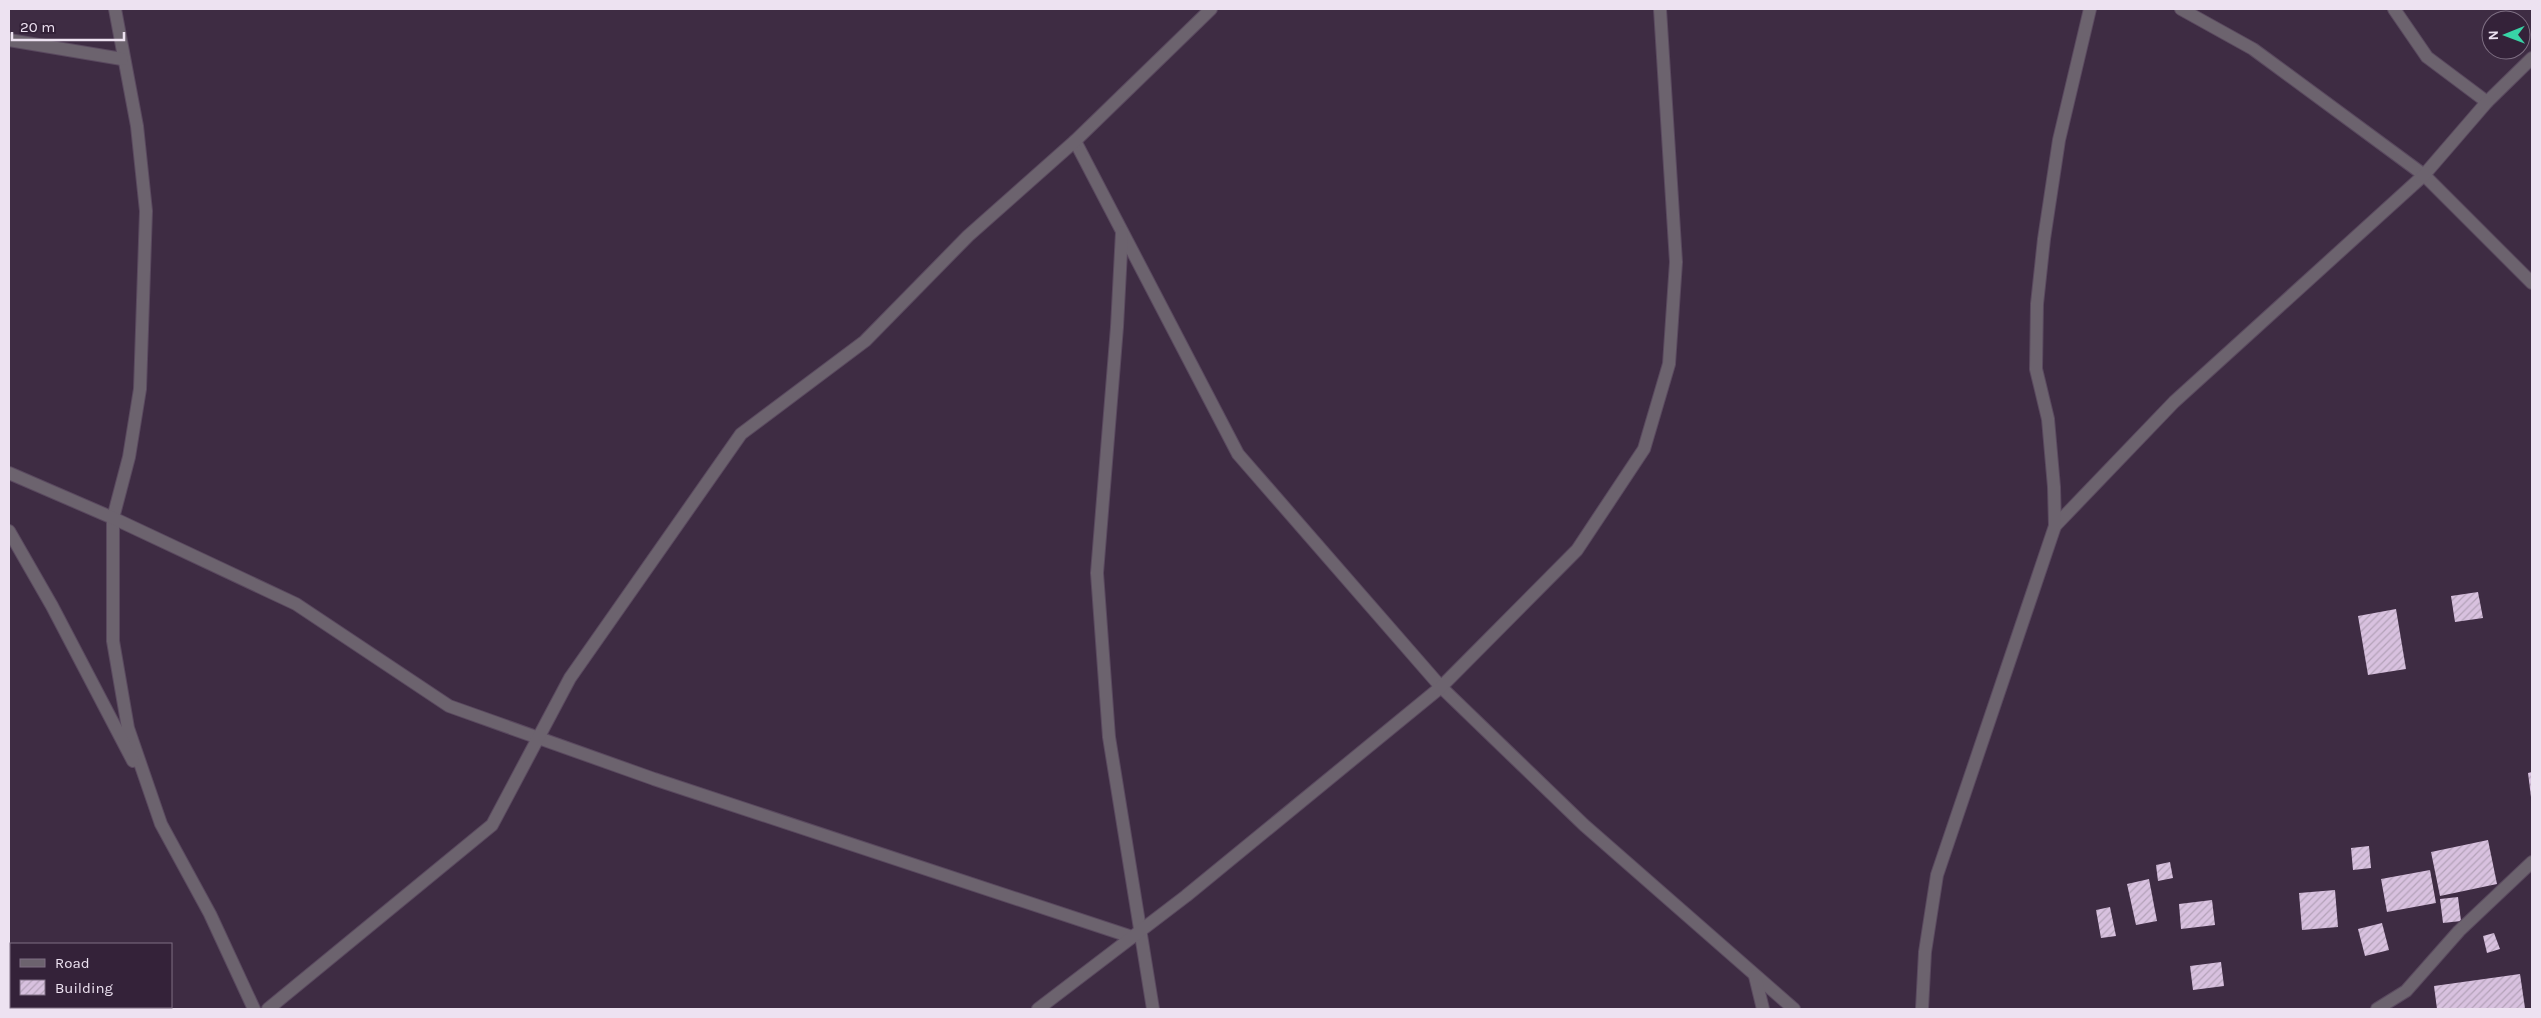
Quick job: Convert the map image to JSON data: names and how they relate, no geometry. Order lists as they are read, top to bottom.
{
  "legend": ["Road", "Building"],
  "scale_bar": "20 m",
  "north": "left"
}
